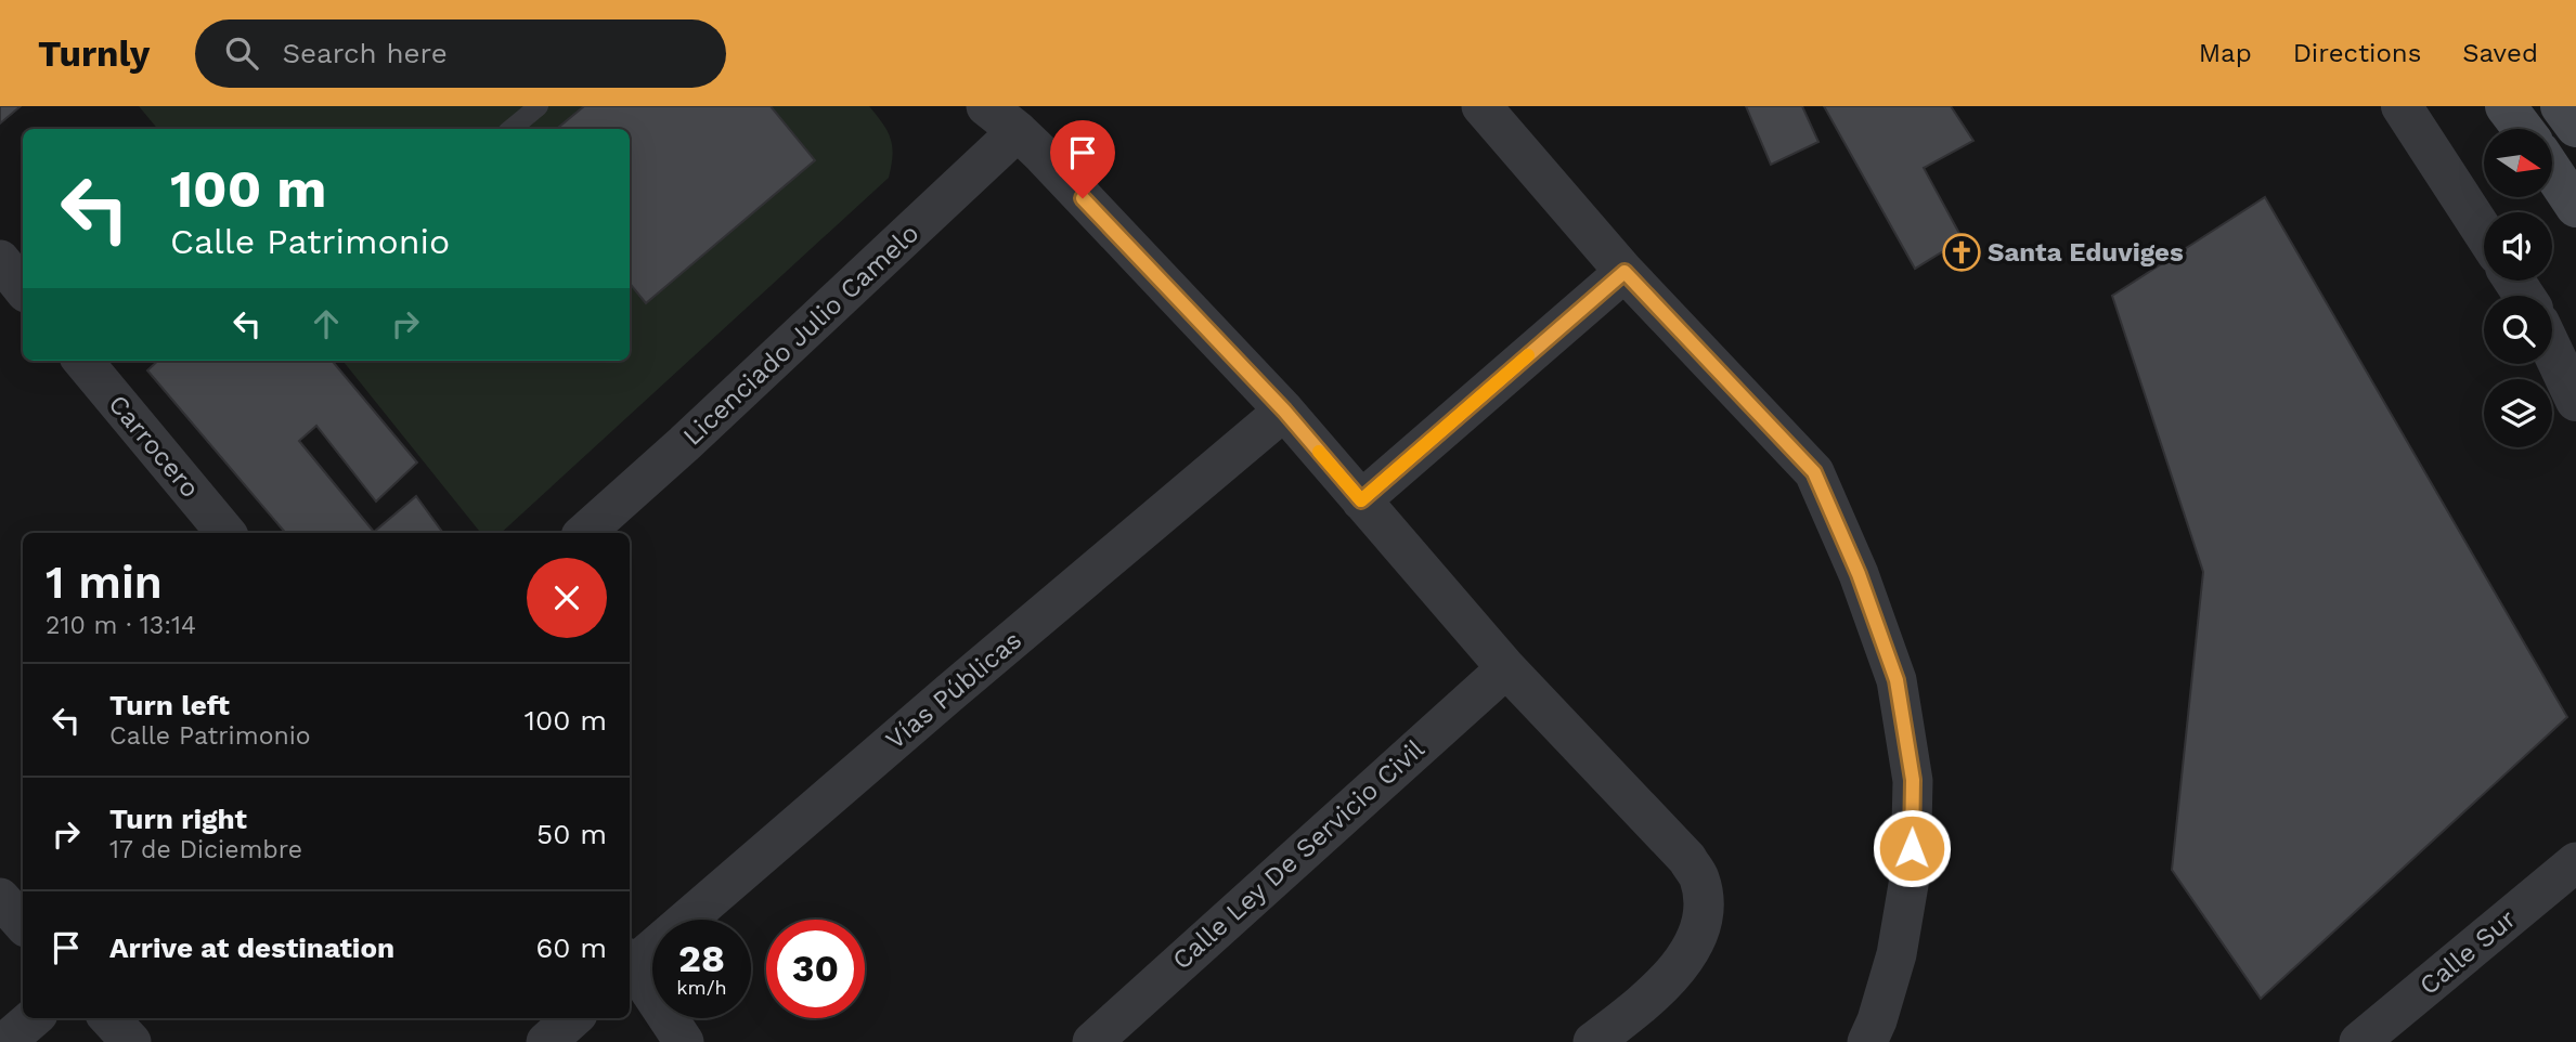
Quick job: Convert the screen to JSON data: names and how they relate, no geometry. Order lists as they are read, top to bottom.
{
  "streets": {
    "street": [
      "Licenciado Julio Camelo",
      "Carrocero",
      "Vías Públicas",
      "Calle Ley De Servicio Civil",
      "Calle Sur"
    ]
  },
  "places": {
    "church": ["Santa Eduviges"]
  },
  "north": "right",
  "page": {
    "header": "Turnly",
    "search": "Search here",
    "nav": ["Map", "Directions", "Saved"],
    "turn": ["100 m", "Calle Patrimonio"],
    "heading": ["1 min", "210 m · 13:14"],
    "list": [
      {
        "name": "Turn left",
        "note": "Calle Patrimonio",
        "value": "100 m"
      },
      {
        "name": "Turn right",
        "note": "17 de Diciembre",
        "value": "50 m"
      },
      {
        "name": "Arrive at destination",
        "value": "60 m"
      }
    ],
    "speed": "28 km/h",
    "limit": "30"
  }
}
